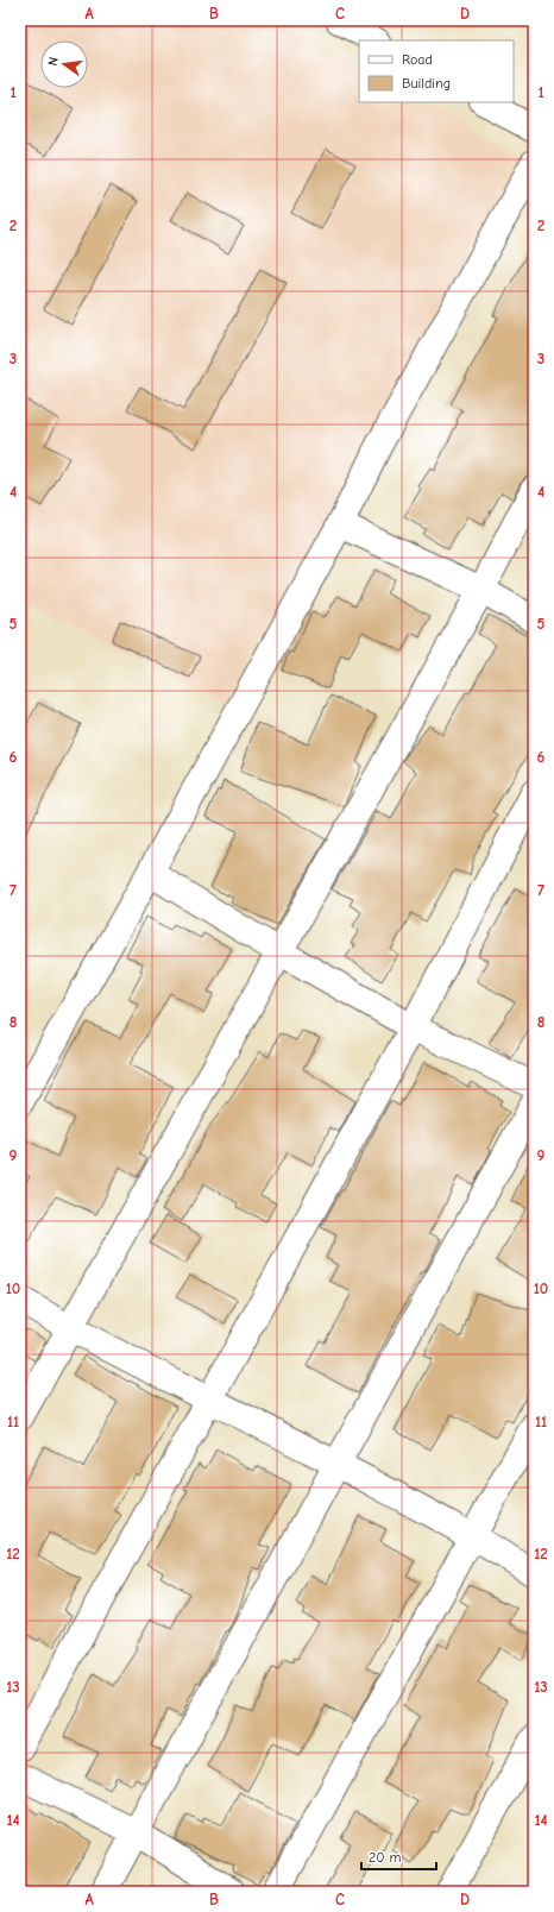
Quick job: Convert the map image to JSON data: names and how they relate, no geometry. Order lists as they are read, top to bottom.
{
  "legend": ["Road", "Building"],
  "scale_bar": "20 m",
  "north": "left",
  "grid": {
    "columns": [
      "A",
      "B",
      "C",
      "D"
    ],
    "rows": [
      "1",
      "2",
      "3",
      "4",
      "5",
      "6",
      "7",
      "8",
      "9",
      "10",
      "11",
      "12",
      "13",
      "14"
    ]
  }
}
